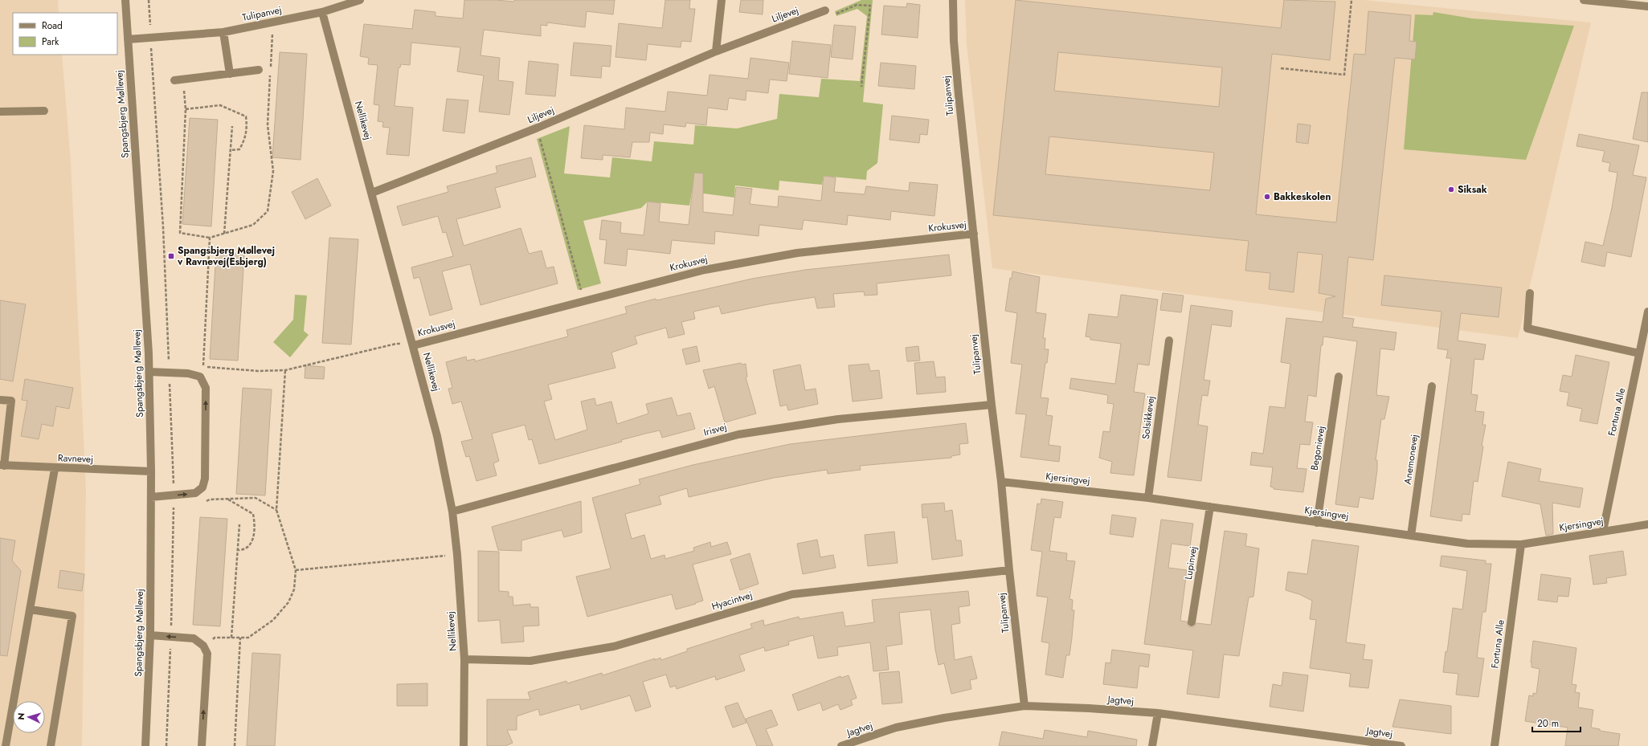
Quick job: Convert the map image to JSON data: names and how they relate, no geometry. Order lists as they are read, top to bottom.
{
  "streets": {
    "street": [
      "Tulipanvej",
      "Liljevej",
      "Spangsbjerg Møllevej",
      "Nellikevej",
      "Krokusvej",
      "Fortuna Alle",
      "Solsikkevej",
      "Irisvej",
      "Begonievej",
      "Ravnevej",
      "Anemonevej",
      "Kjersingvej",
      "Lupinvej",
      "Hyacintvej",
      "Jagtvej"
    ]
  },
  "crossings": [
    ["Tulipanvej", "Spangsbjerg Møllevej"],
    ["Tulipanvej", "Nellikevej"],
    ["Tulipanvej", "Krokusvej"],
    ["Tulipanvej", "Irisvej"],
    ["Tulipanvej", "Kjersingvej"],
    ["Tulipanvej", "Hyacintvej"],
    ["Tulipanvej", "Jagtvej"],
    ["Liljevej", "Nellikevej"],
    ["Spangsbjerg Møllevej", "Ravnevej"],
    ["Nellikevej", "Krokusvej"],
    ["Nellikevej", "Irisvej"],
    ["Nellikevej", "Hyacintvej"],
    ["Fortuna Alle", "Kjersingvej"],
    ["Solsikkevej", "Kjersingvej"],
    ["Begonievej", "Kjersingvej"],
    ["Anemonevej", "Kjersingvej"],
    ["Kjersingvej", "Lupinvej"]
  ],
  "places": {
    "other": ["Siksak", "Bakkeskolen"],
    "transit": ["Spangsbjerg Møllevej v Ravnevej(Esbjerg)"]
  },
  "legend": ["Road", "Park"],
  "scale_bar": "20 m",
  "north": "left"
}
